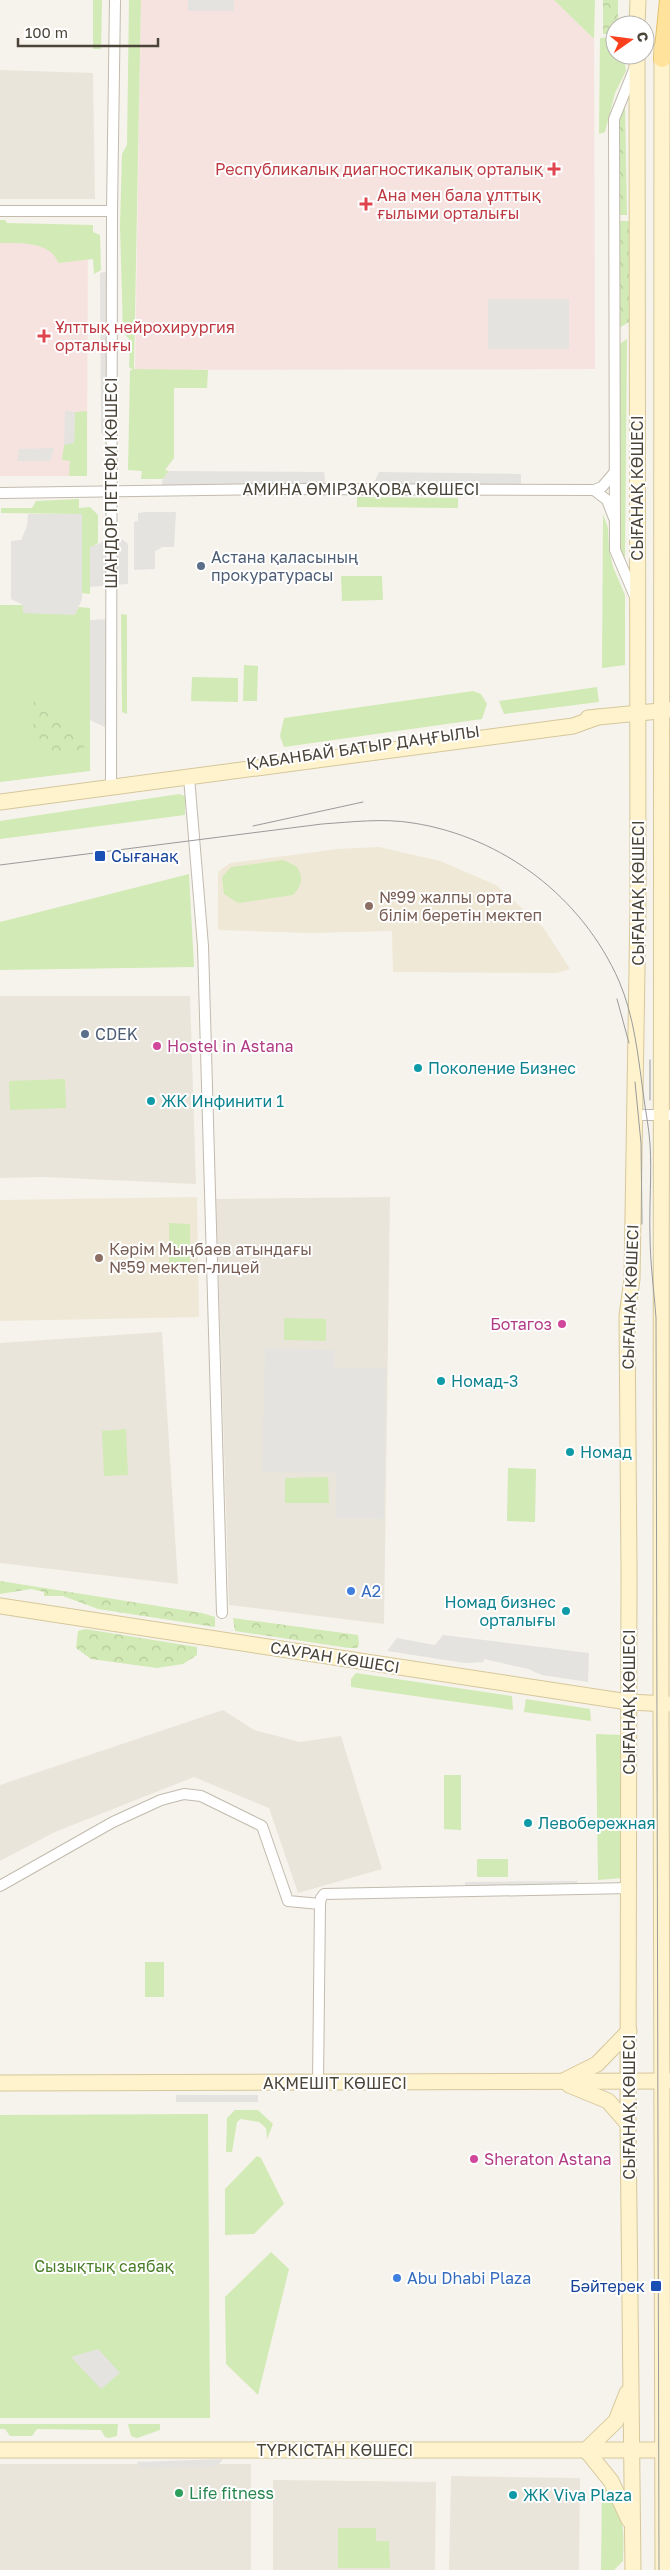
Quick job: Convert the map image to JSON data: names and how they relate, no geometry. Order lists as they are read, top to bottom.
{
  "streets": {
    "main road": [
      "СЫҒАНАҚ КӨШЕСІ",
      "ҚАБАНБАЙ БАТЫР ДАҢҒЫЛЫ",
      "САУРАН КӨШЕСІ",
      "АҚМЕШІТ КӨШЕСІ",
      "ТҮРКІСТАН КӨШЕСІ"
    ],
    "street": ["ШАНДОР ПЕТЕФИ КӨШЕСІ", "АМИНА ӨМІРЗАҚОВА КӨШЕСІ"]
  },
  "crossings": [
    ["ШАНДОР ПЕТЕФИ КӨШЕСІ", "АМИНА ӨМІРЗАҚОВА КӨШЕСІ"],
    ["ШАНДОР ПЕТЕФИ КӨШЕСІ", "ҚАБАНБАЙ БАТЫР ДАҢҒЫЛЫ"],
    ["СЫҒАНАҚ КӨШЕСІ", "ҚАБАНБАЙ БАТЫР ДАҢҒЫЛЫ"],
    ["СЫҒАНАҚ КӨШЕСІ", "САУРАН КӨШЕСІ"],
    ["СЫҒАНАҚ КӨШЕСІ", "АҚМЕШІТ КӨШЕСІ"],
    ["СЫҒАНАҚ КӨШЕСІ", "ТҮРКІСТАН КӨШЕСІ"]
  ],
  "parks": ["Сызықтық саябақ"],
  "places": {
    "health": ["Республикалық диагностикалық орталық", "Ана мен бала ұлттық ғылыми орталығы", "Ұлттық нейрохирургия орталығы"],
    "other": [
      "Астана қаласының прокуратурасы",
      "№99 жалпы орта білім беретін мектеп",
      "CDEK",
      "Hostel in Astana",
      "Поколение Бизнес",
      "ЖК Инфинити 1",
      "Кәрім Мыңбаев атындағы №59 мектеп-лицей",
      "Ботагоз",
      "Номад-3",
      "Номад",
      "А2",
      "Номад бизнес орталығы",
      "Левобережная",
      "Sheraton Astana",
      "Abu Dhabi Plaza",
      "Life fitness",
      "ЖК Viva Plaza"
    ],
    "transit": ["Сығанақ", "Бәйтерек"]
  },
  "scale_bar": "100 m",
  "north": "right"
}
